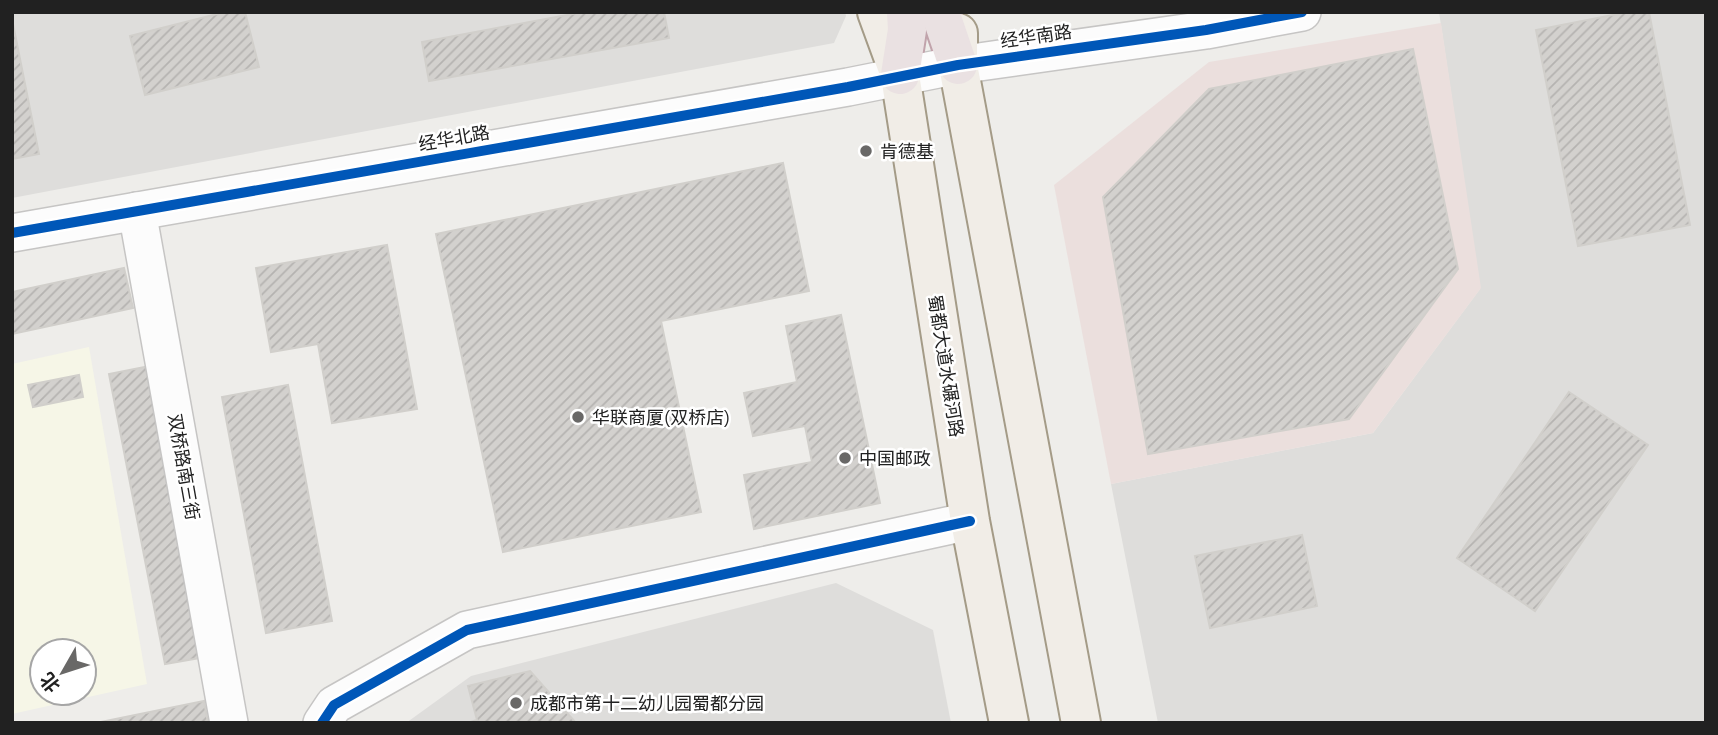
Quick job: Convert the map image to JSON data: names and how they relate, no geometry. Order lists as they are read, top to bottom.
{
  "streets": {
    "main road": ["蜀都大道水碾河路"],
    "street": ["经华南路", "经华北路", "双桥路南三街"]
  },
  "crossings": [
    ["经华南路", "经华北路"],
    ["经华南路", "蜀都大道水碾河路"],
    ["经华北路", "蜀都大道水碾河路"],
    ["经华北路", "双桥路南三街"]
  ],
  "places": [
    "肯德基",
    "华联商厦(双桥店)",
    "中国邮政",
    "成都市第十二幼儿园蜀都分园"
  ],
  "north": "bottom left"
}
